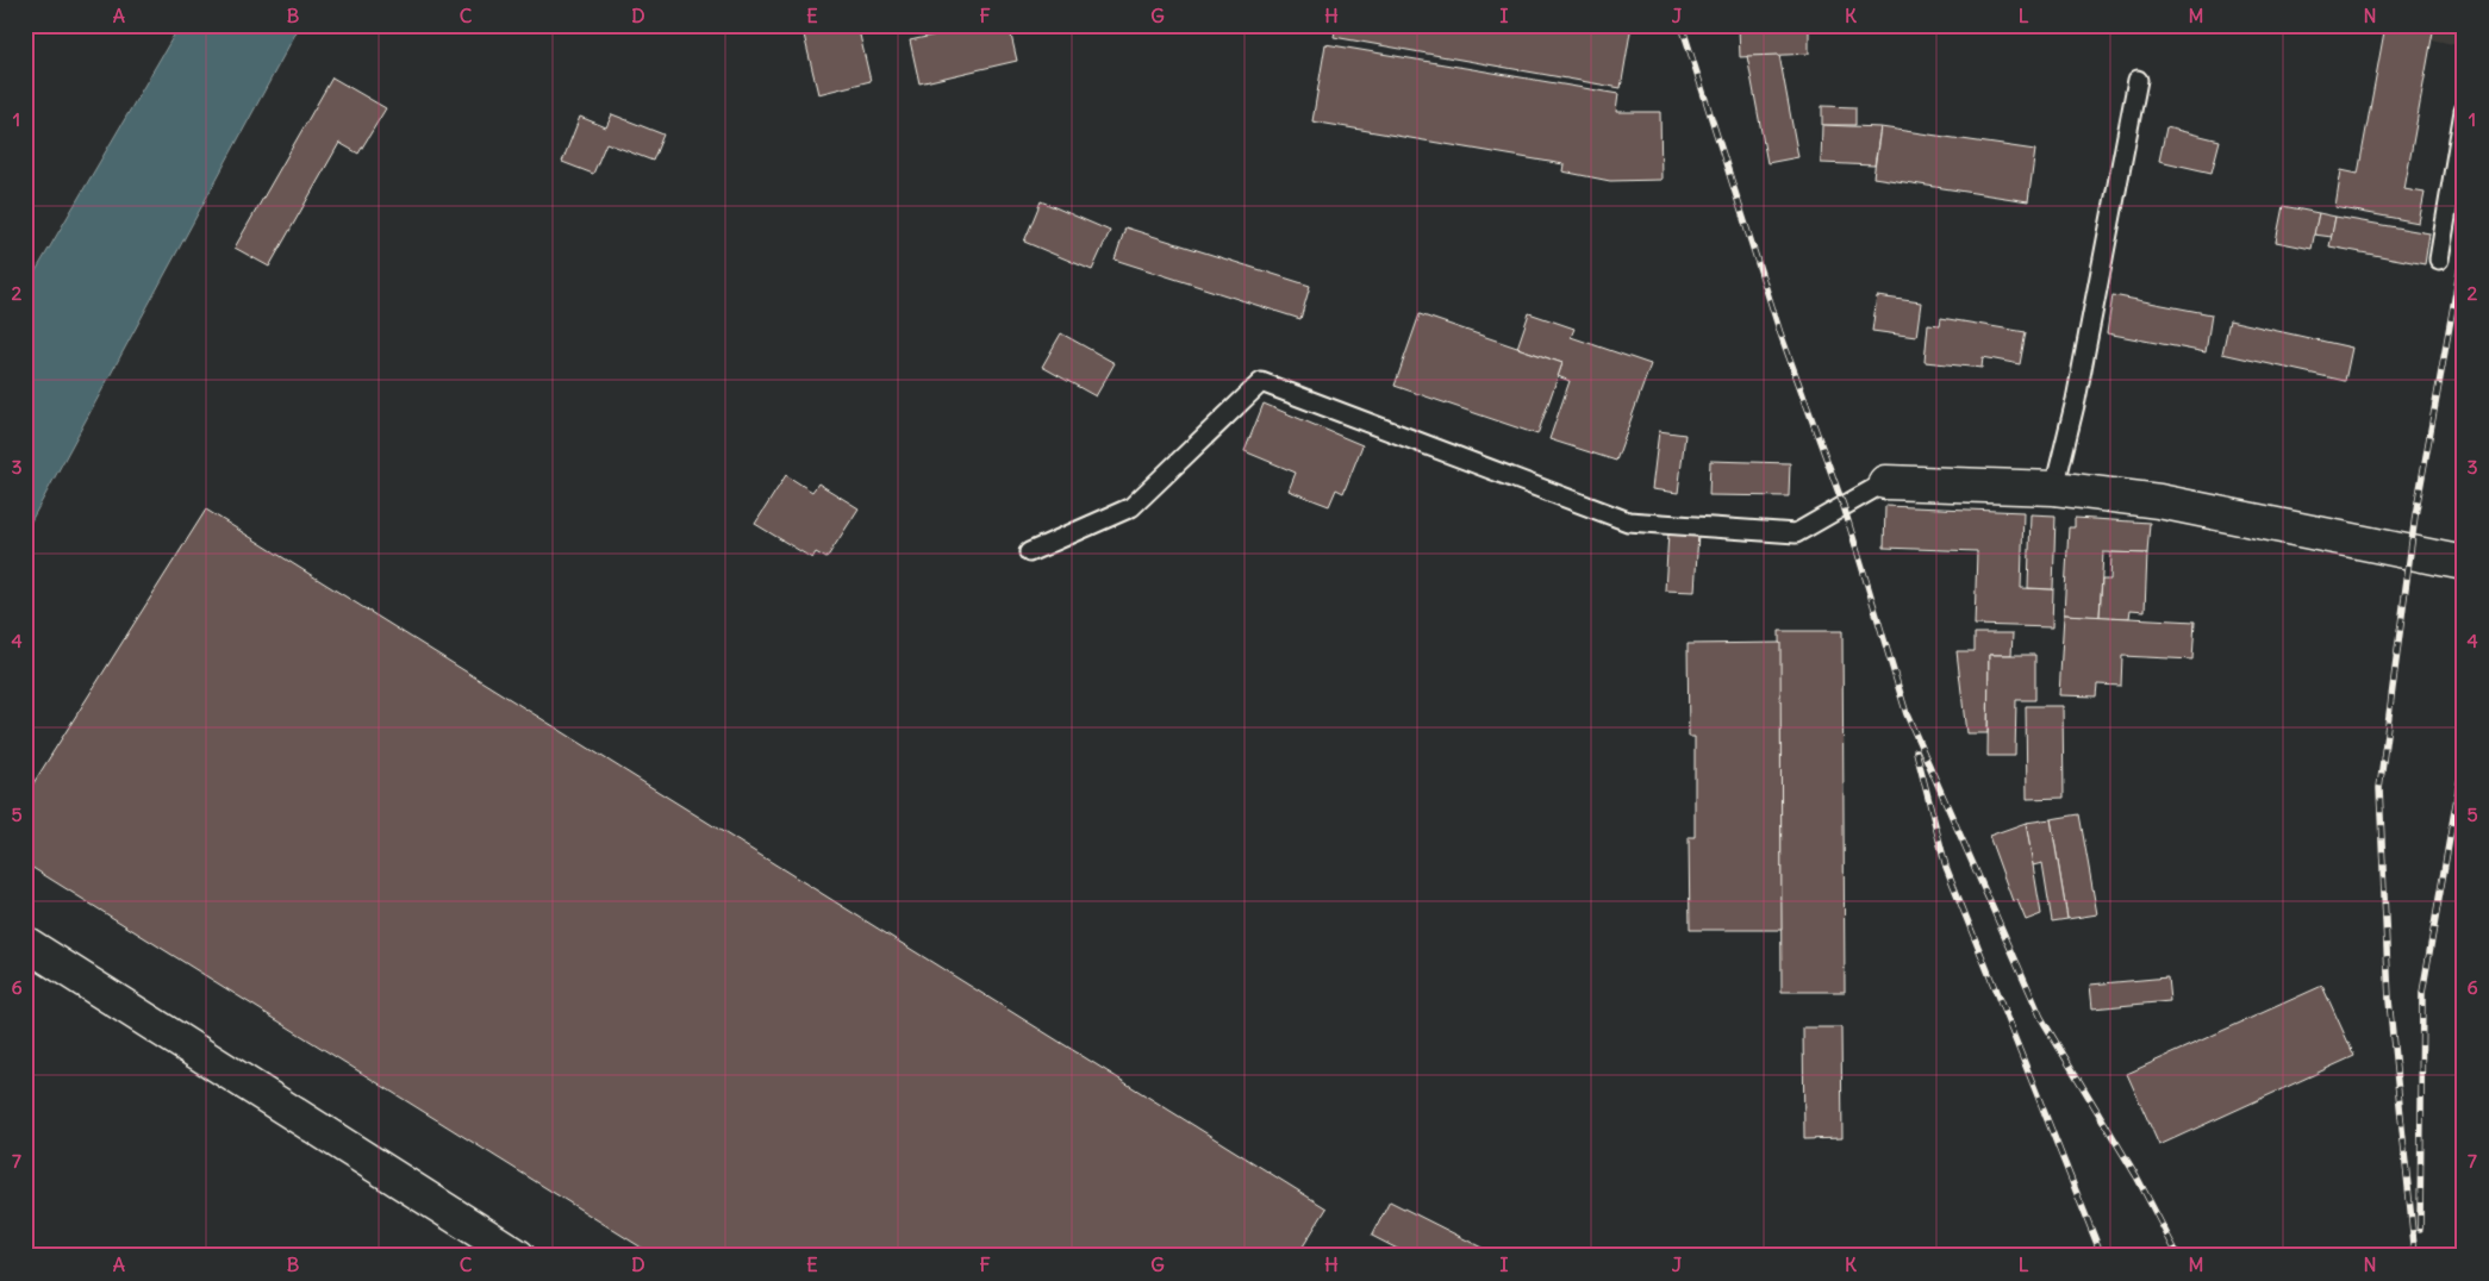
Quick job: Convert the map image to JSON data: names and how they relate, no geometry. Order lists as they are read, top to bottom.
{
  "grid": {
    "columns": [
      "A",
      "B",
      "C",
      "D",
      "E",
      "F",
      "G",
      "H",
      "I",
      "J",
      "K",
      "L",
      "M",
      "N"
    ],
    "rows": [
      "1",
      "2",
      "3",
      "4",
      "5",
      "6",
      "7"
    ]
  }
}
